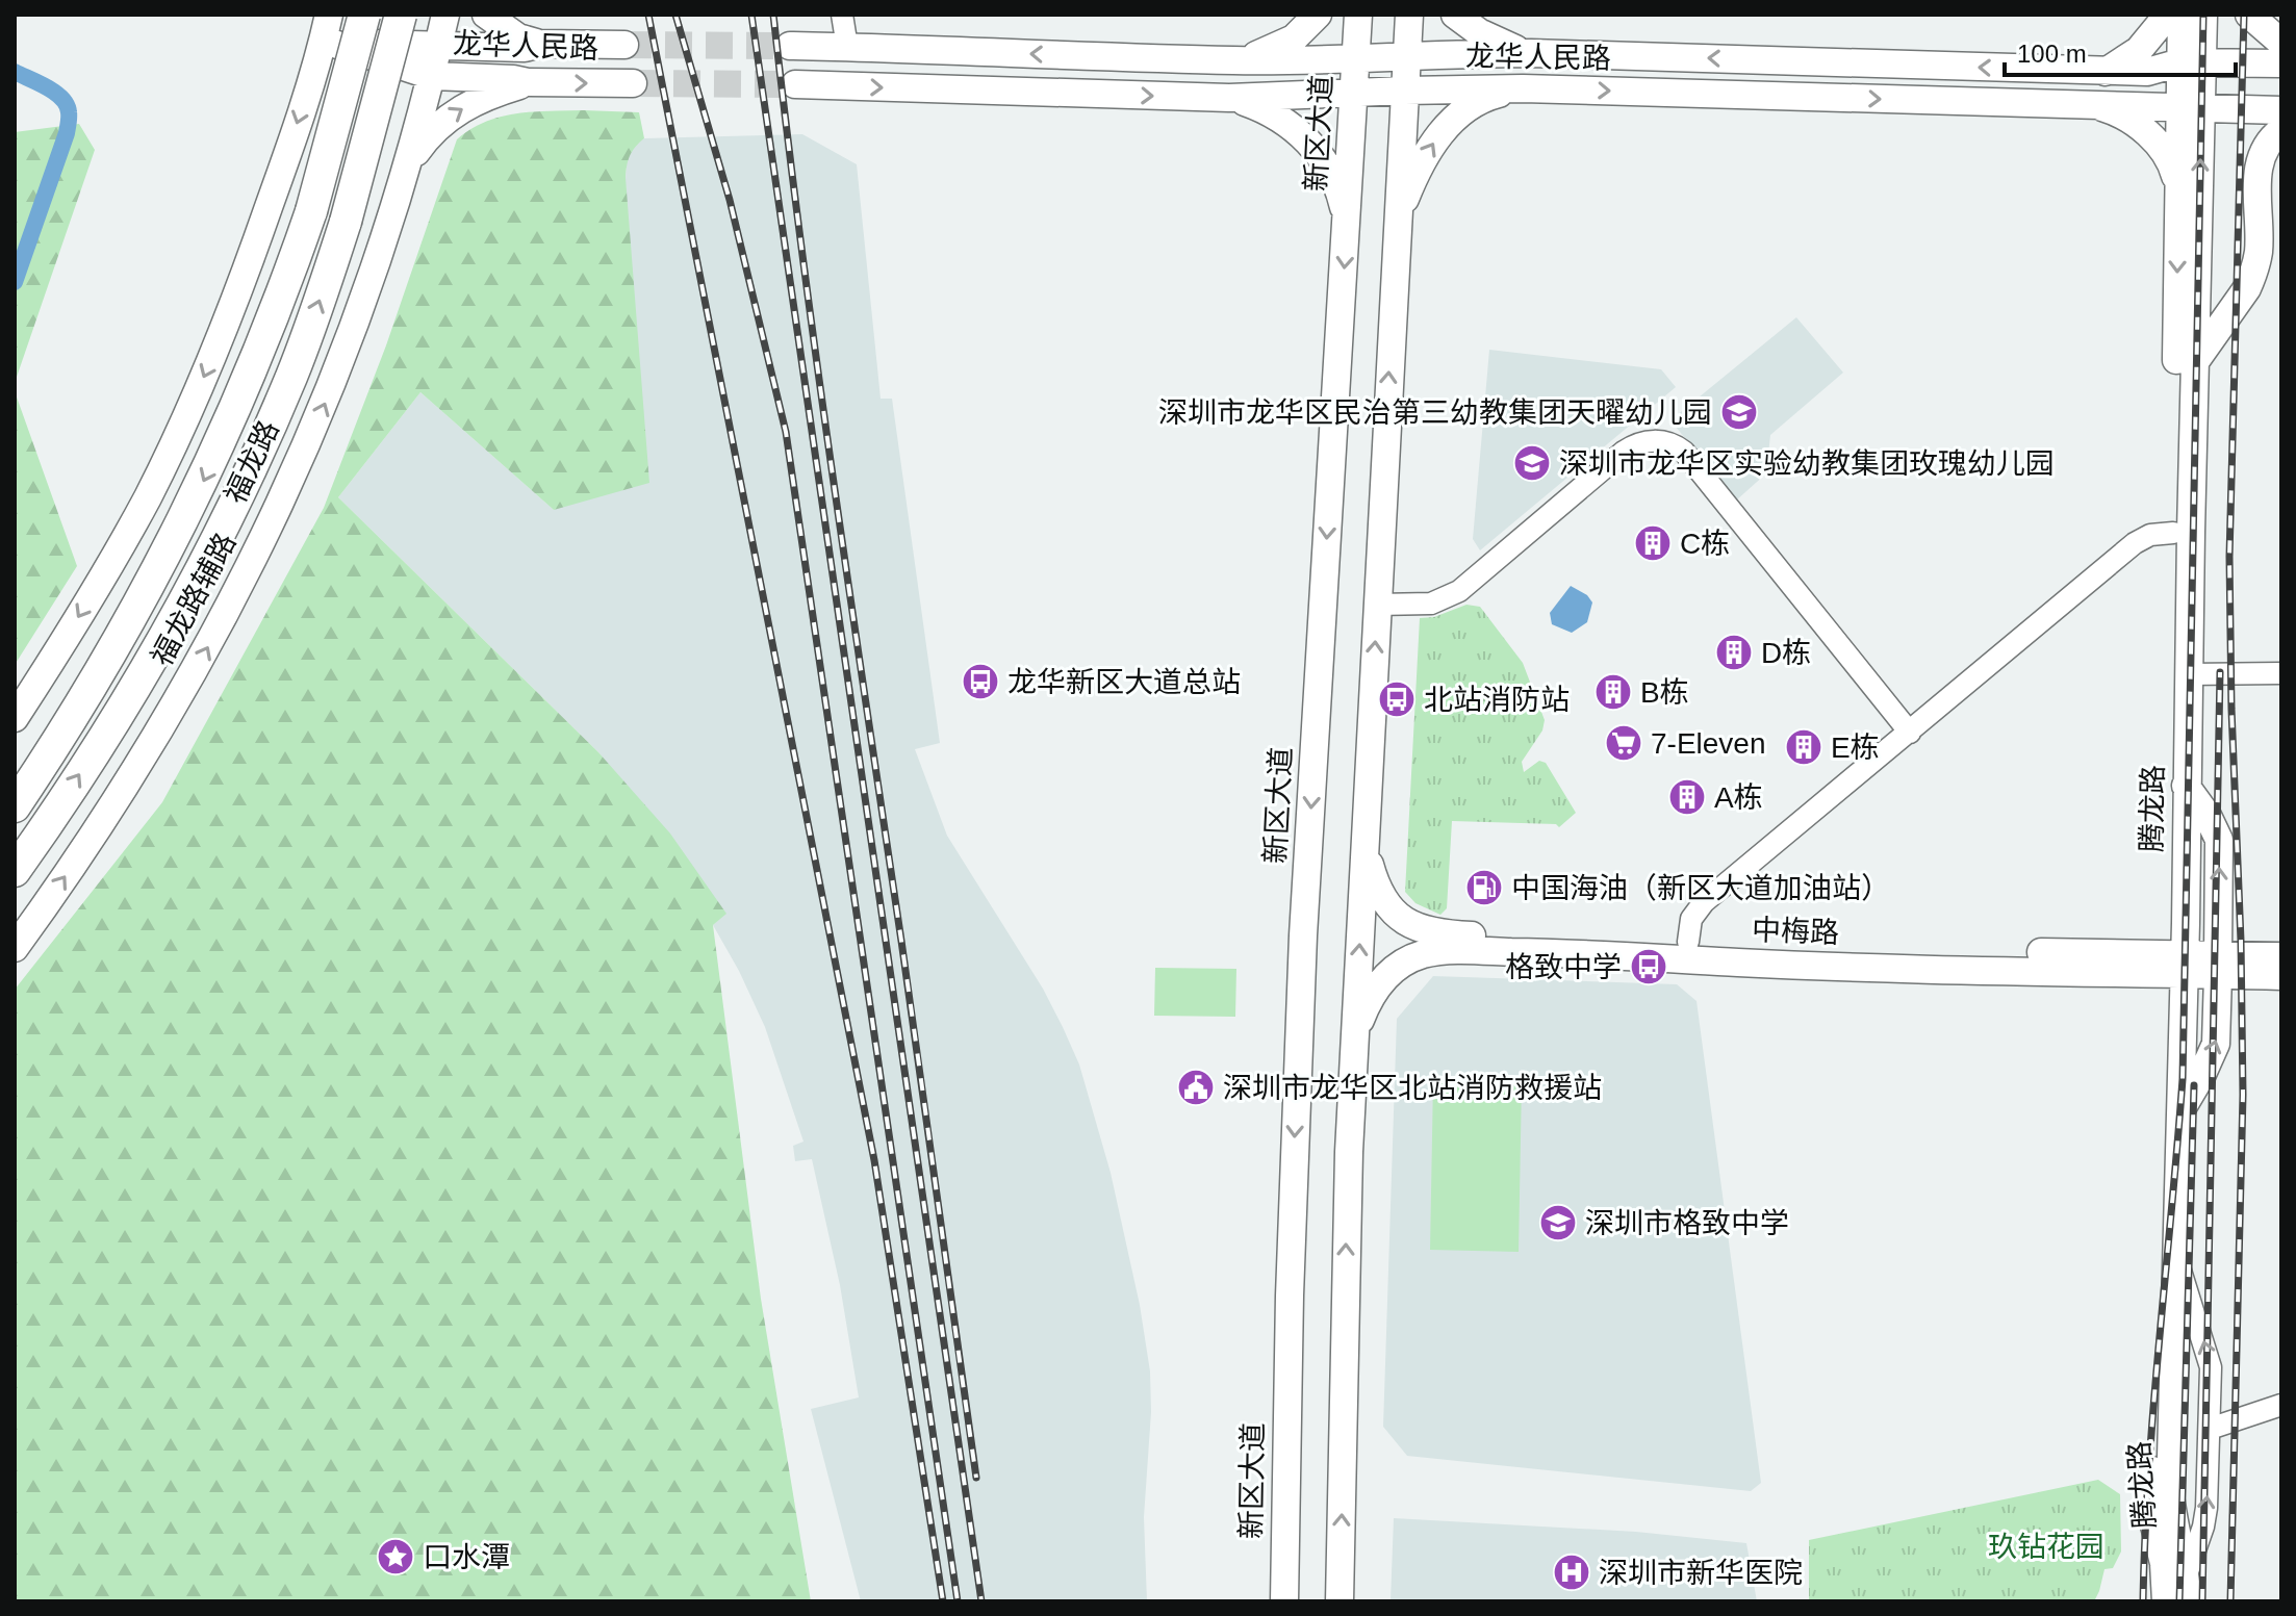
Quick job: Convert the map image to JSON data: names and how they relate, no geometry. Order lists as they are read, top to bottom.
{
  "streets": {
    "highway": ["福龙路"],
    "main road": [
      "龙华人民路",
      "新区大道",
      "福龙路辅路",
      "腾龙路",
      "中梅路"
    ]
  },
  "crossings": [
    ["龙华人民路", "新区大道"],
    ["龙华人民路", "福龙路辅路"],
    ["龙华人民路", "腾龙路"],
    ["腾龙路", "中梅路"]
  ],
  "parks": ["玖钻花园"],
  "places": {
    "school or university": ["深圳市龙华区民治第三幼教集团天曜幼儿园", "深圳市龙华区实验幼教集团玫瑰幼儿园", "深圳市格致中学"],
    "building": [
      "C栋",
      "D栋",
      "B栋",
      "E栋",
      "A栋"
    ],
    "bus stop": ["龙华新区大道总站", "北站消防站", "格致中学"],
    "supermarket": ["7-Eleven"],
    "fuel station": ["中国海油（新区大道加油站）"],
    "public building": ["深圳市龙华区北站消防救援站"],
    "place": ["口水潭"],
    "hospital": ["深圳市新华医院"]
  },
  "scale_bar": "100 m"
}
